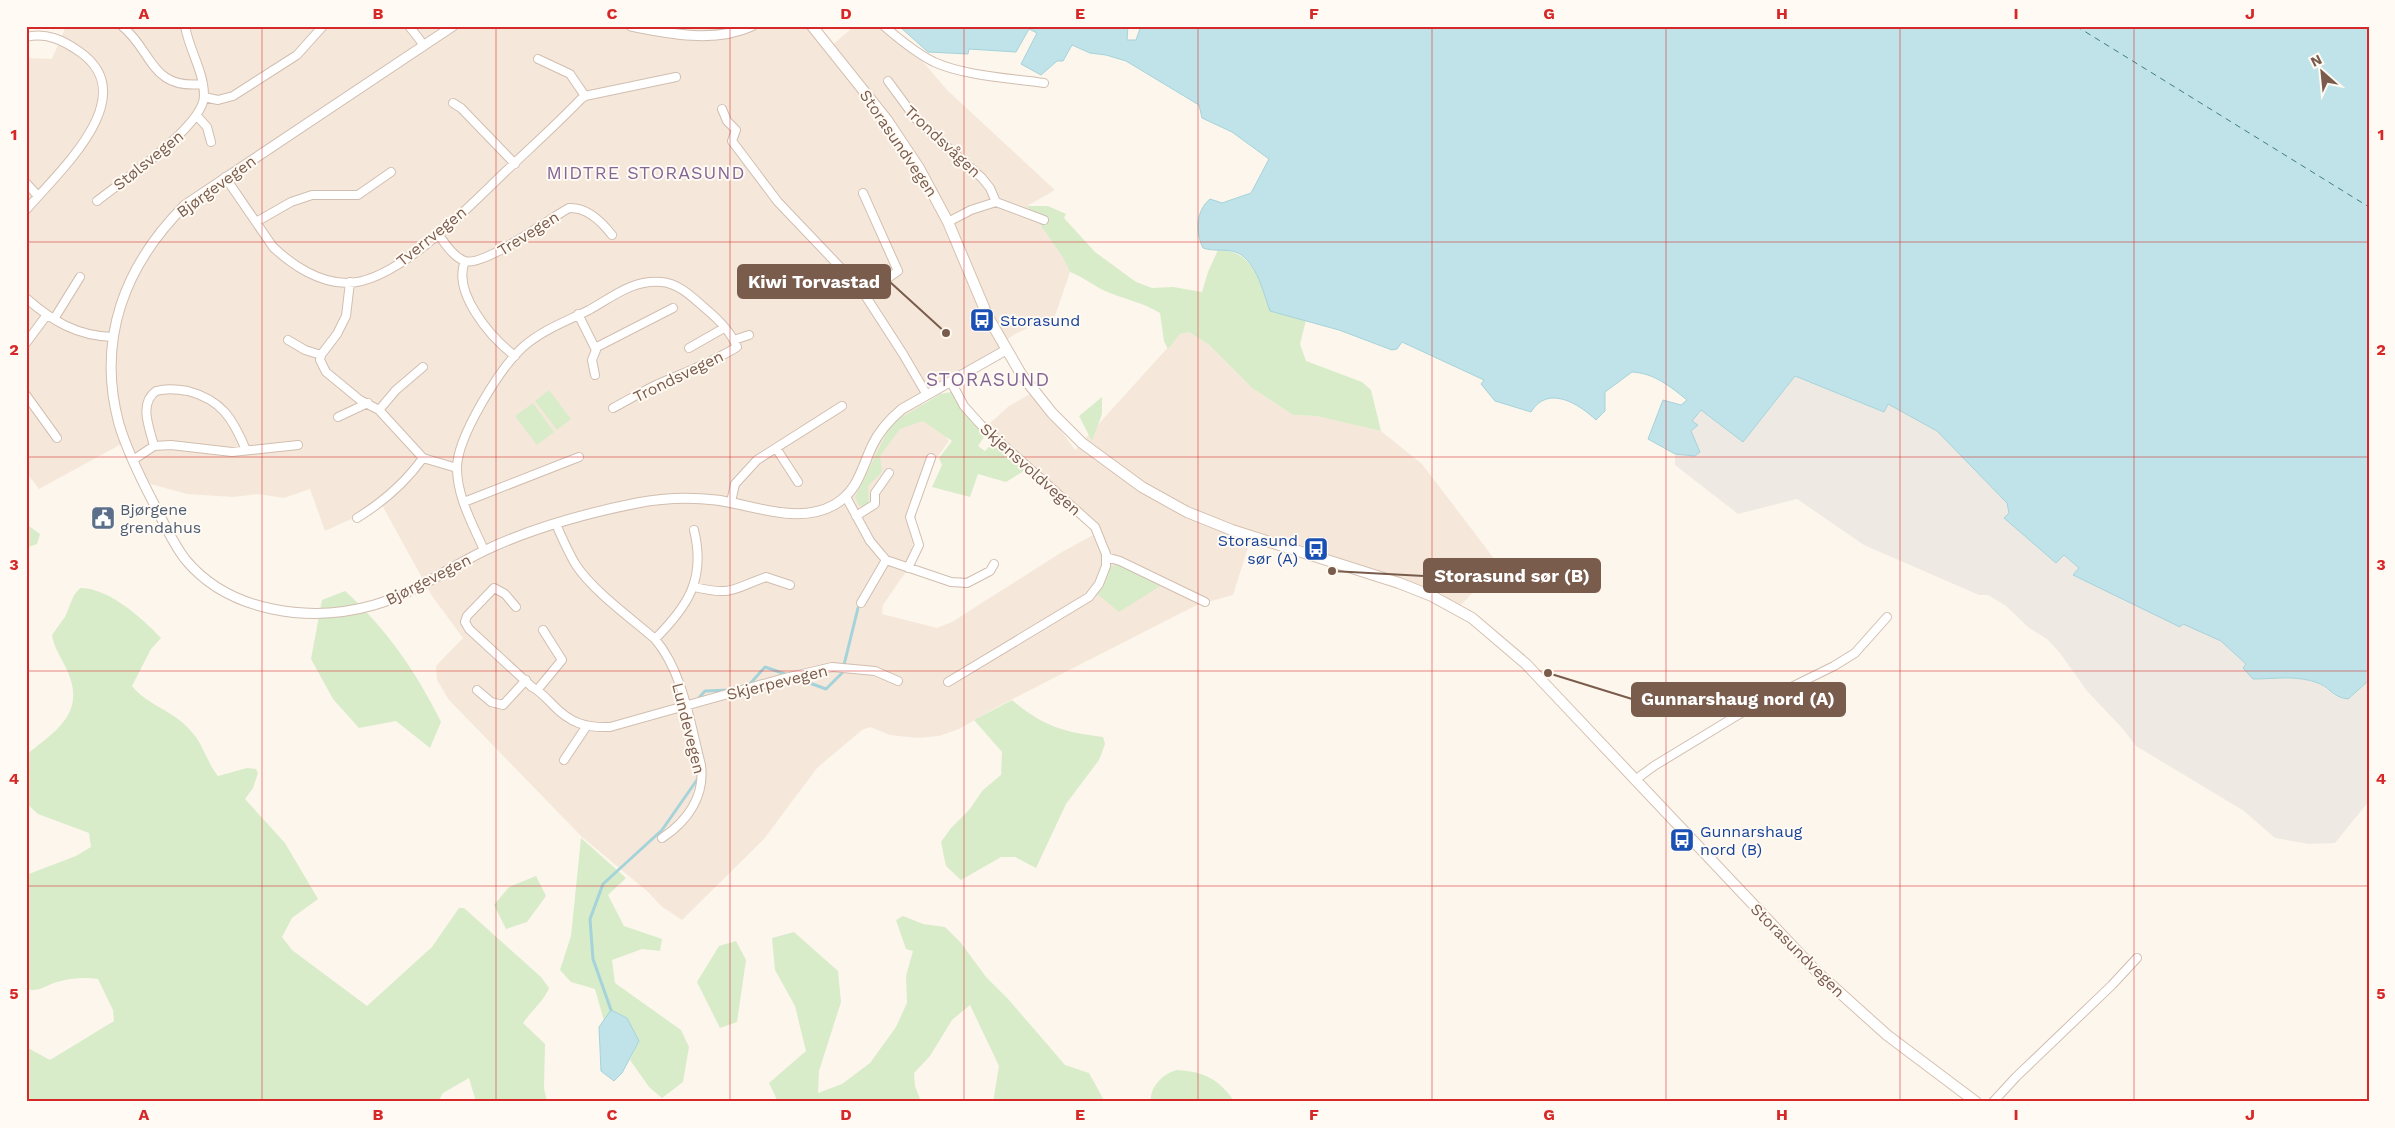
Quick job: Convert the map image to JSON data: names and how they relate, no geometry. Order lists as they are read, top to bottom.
{
  "streets": {
    "main road": ["Storasundvegen"],
    "street": [
      "Trondsvågen",
      "Stølsvegen",
      "Bjørgevegen",
      "Trevegen",
      "Tverrvegen",
      "Trondsvegen",
      "Skjensvoldvegen",
      "Skjerpevegen",
      "Lundevegen"
    ]
  },
  "crossings": [
    ["Storasundvegen", "Bjørgevegen"],
    ["Bjørgevegen", "Tverrvegen"],
    ["Bjørgevegen", "Trondsvegen"],
    ["Bjørgevegen", "Skjensvoldvegen"],
    ["Bjørgevegen", "Lundevegen"],
    ["Skjerpevegen", "Lundevegen"]
  ],
  "districts": ["MIDTRE STORASUND", "STORASUND"],
  "places": {
    "bus stop": ["Storasund", "Storasund sør (A)", "Gunnarshaug nord (B)"],
    "other": ["Kiwi Torvastad", "Storasund sør (B)", "Gunnarshaug nord (A)"],
    "public building": ["Bjørgene grendahus"]
  },
  "north": "top left",
  "grid": {
    "columns": [
      "A",
      "B",
      "C",
      "D",
      "E",
      "F",
      "G",
      "H",
      "I",
      "J"
    ],
    "rows": [
      "1",
      "2",
      "3",
      "4",
      "5"
    ]
  }
}
